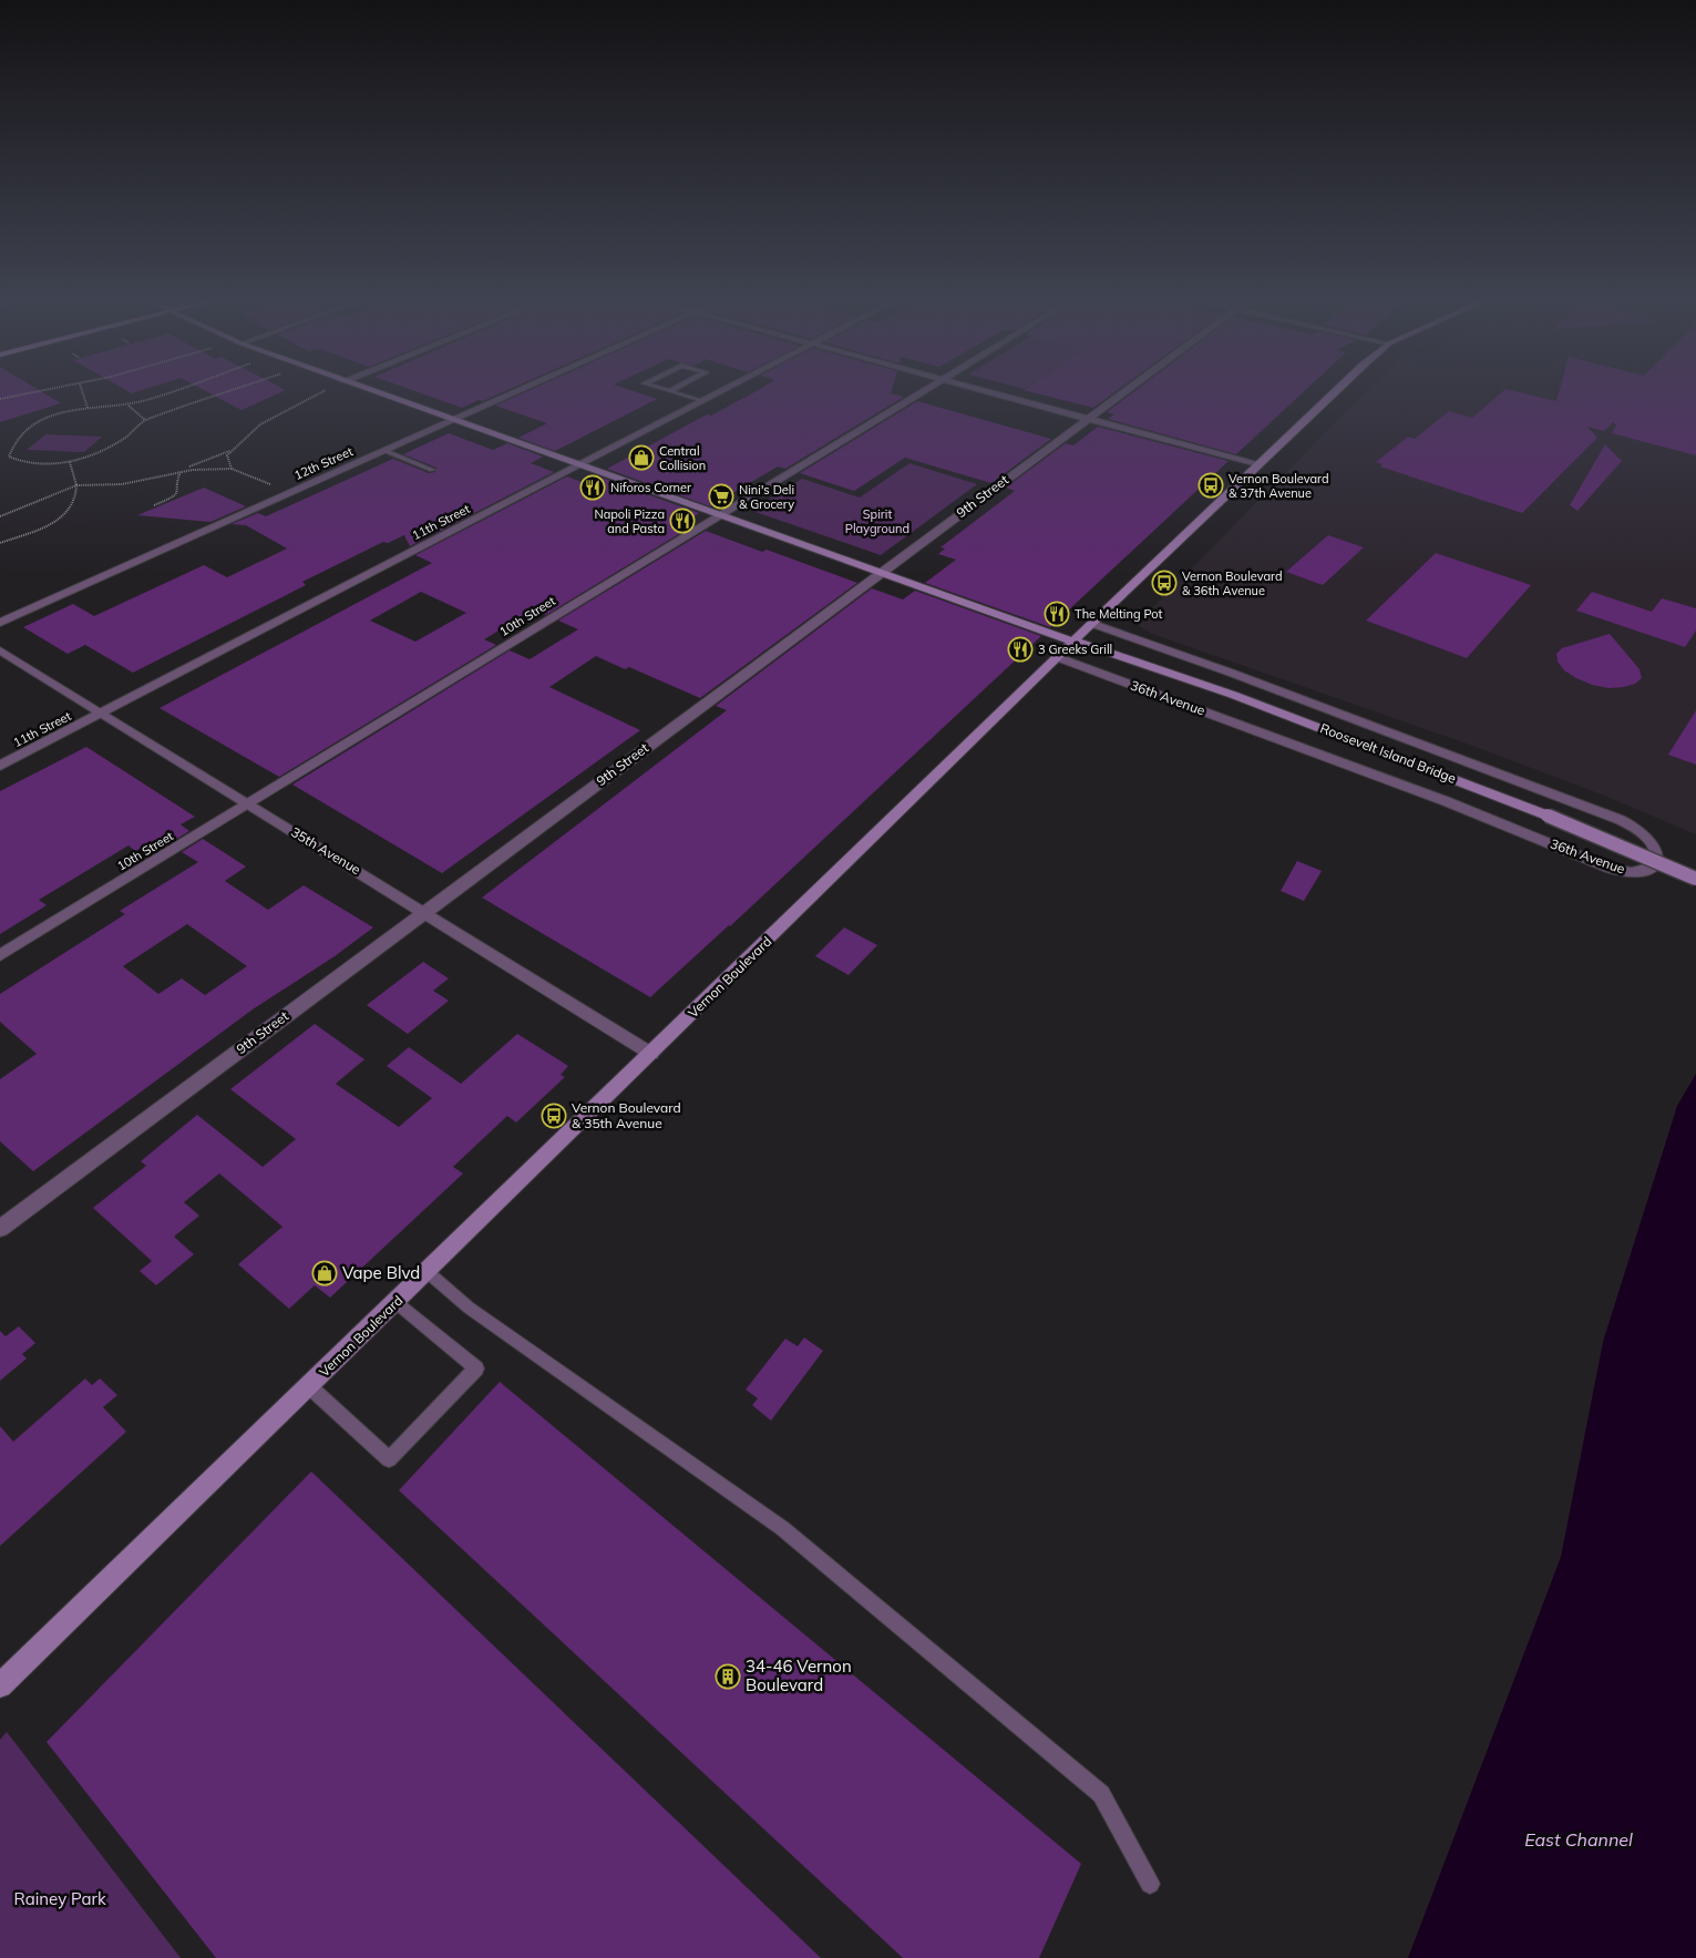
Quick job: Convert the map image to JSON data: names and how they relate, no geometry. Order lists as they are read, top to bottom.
{
  "streets": {
    "main road": ["Roosevelt Island Bridge", "Vernon Boulevard"],
    "street": [
      "12th Street",
      "9th Street",
      "11th Street",
      "10th Street",
      "36th Avenue",
      "35th Avenue"
    ]
  },
  "crossings": [
    ["9th Street", "35th Avenue"],
    ["11th Street", "35th Avenue"],
    ["10th Street", "35th Avenue"],
    ["36th Avenue", "Vernon Boulevard"],
    ["Roosevelt Island Bridge", "Vernon Boulevard"],
    ["35th Avenue", "Vernon Boulevard"]
  ],
  "water": ["East Channel"],
  "parks": ["Spirit Playground", "Rainey Park"],
  "places": {
    "shop": ["Central Collision", "Vape Blvd"],
    "bus stop": ["Vernon Boulevard & 37th Avenue", "Vernon Boulevard & 36th Avenue", "Vernon Boulevard & 35th Avenue"],
    "restaurant": [
      "Niforos Corner",
      "Napoli Pizza and Pasta",
      "The Melting Pot",
      "3 Greeks Grill"
    ],
    "supermarket": ["Nini's Deli & Grocery"],
    "building": ["34-46 Vernon Boulevard"]
  }
}
